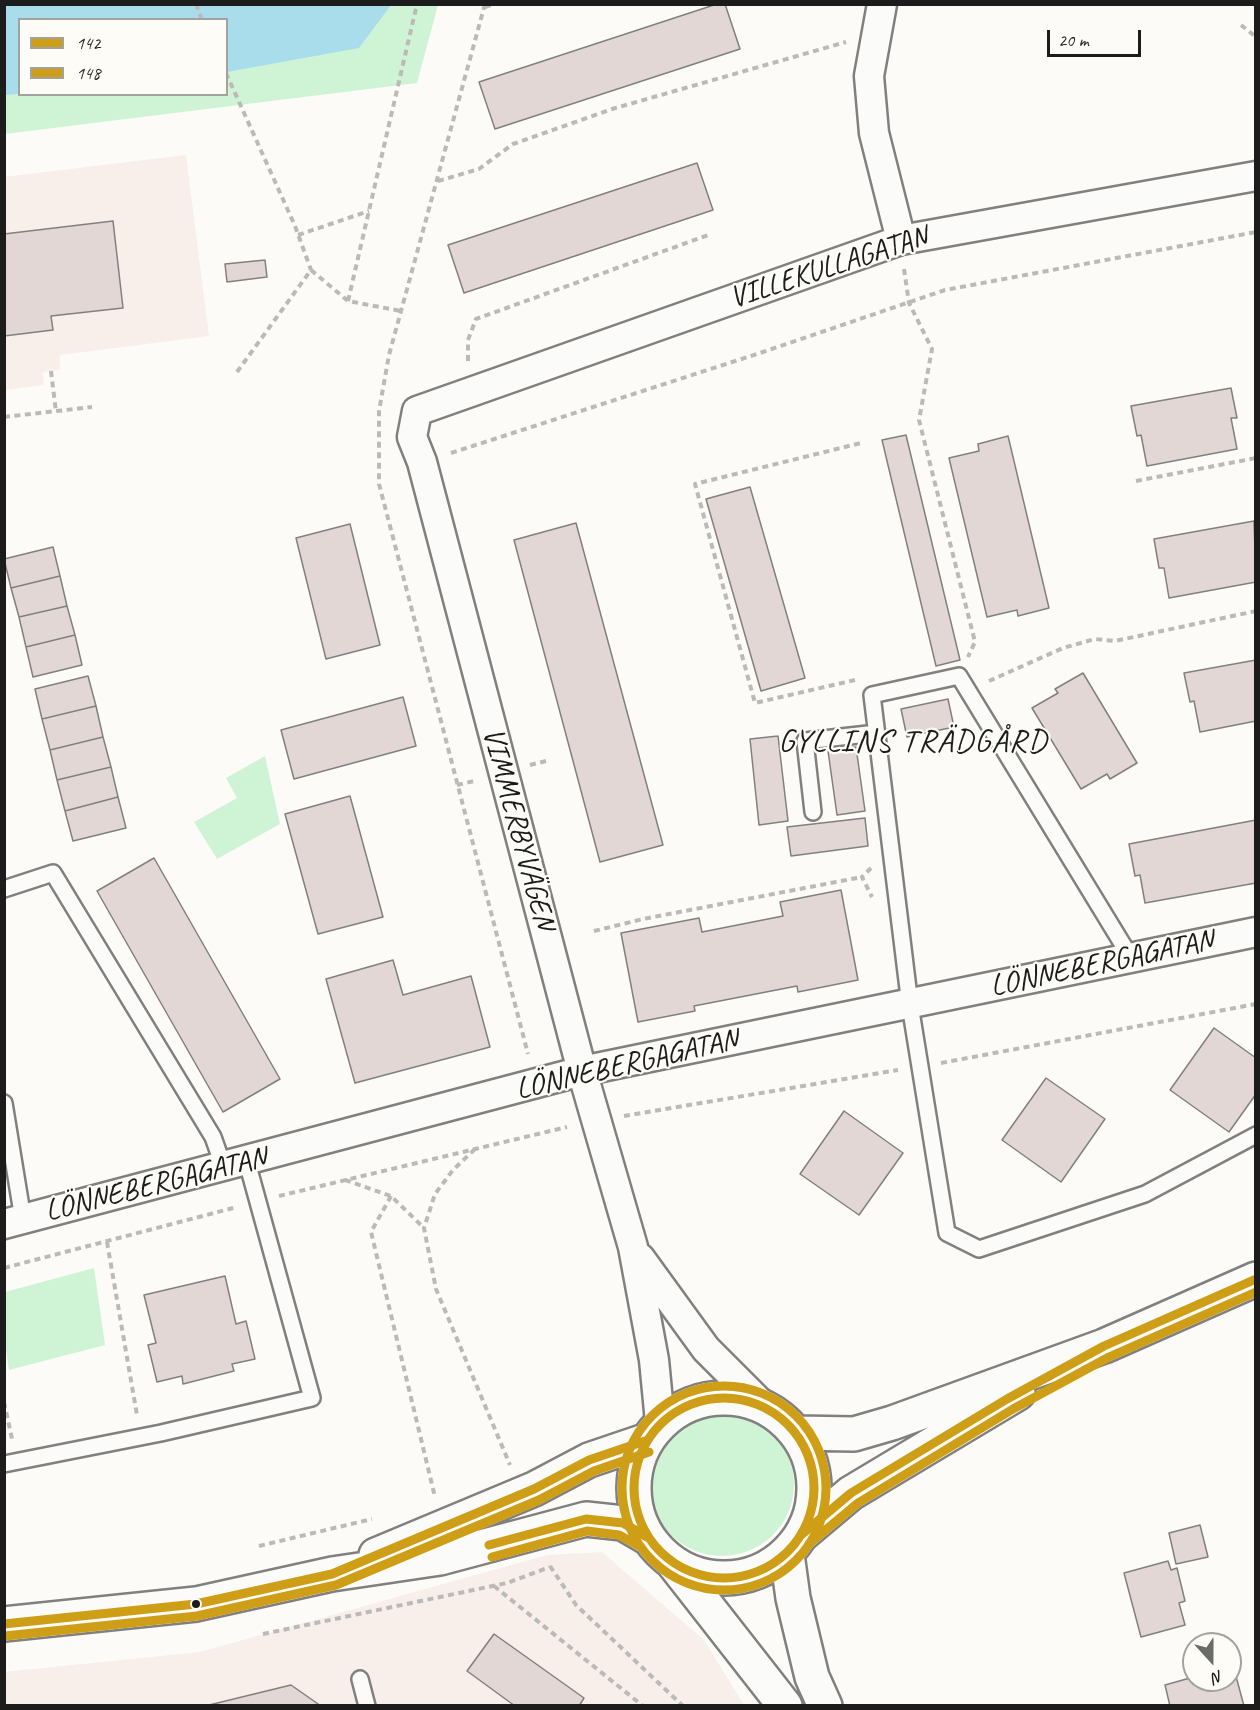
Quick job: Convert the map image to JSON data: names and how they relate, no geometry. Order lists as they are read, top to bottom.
{
  "streets": {
    "street": ["VILLEKULLAGATAN", "VIMMERBYVÄGEN", "LÖNNEBERGAGATAN"]
  },
  "crossings": [
    ["VILLEKULLAGATAN", "VIMMERBYVÄGEN"],
    ["VIMMERBYVÄGEN", "LÖNNEBERGAGATAN"]
  ],
  "districts": ["GYLLINS TRÄDGÅRD"],
  "lines": ["transit line 142", "transit line 148"],
  "legend": ["142", "148"],
  "scale_bar": "20 m",
  "north": "bottom"
}
